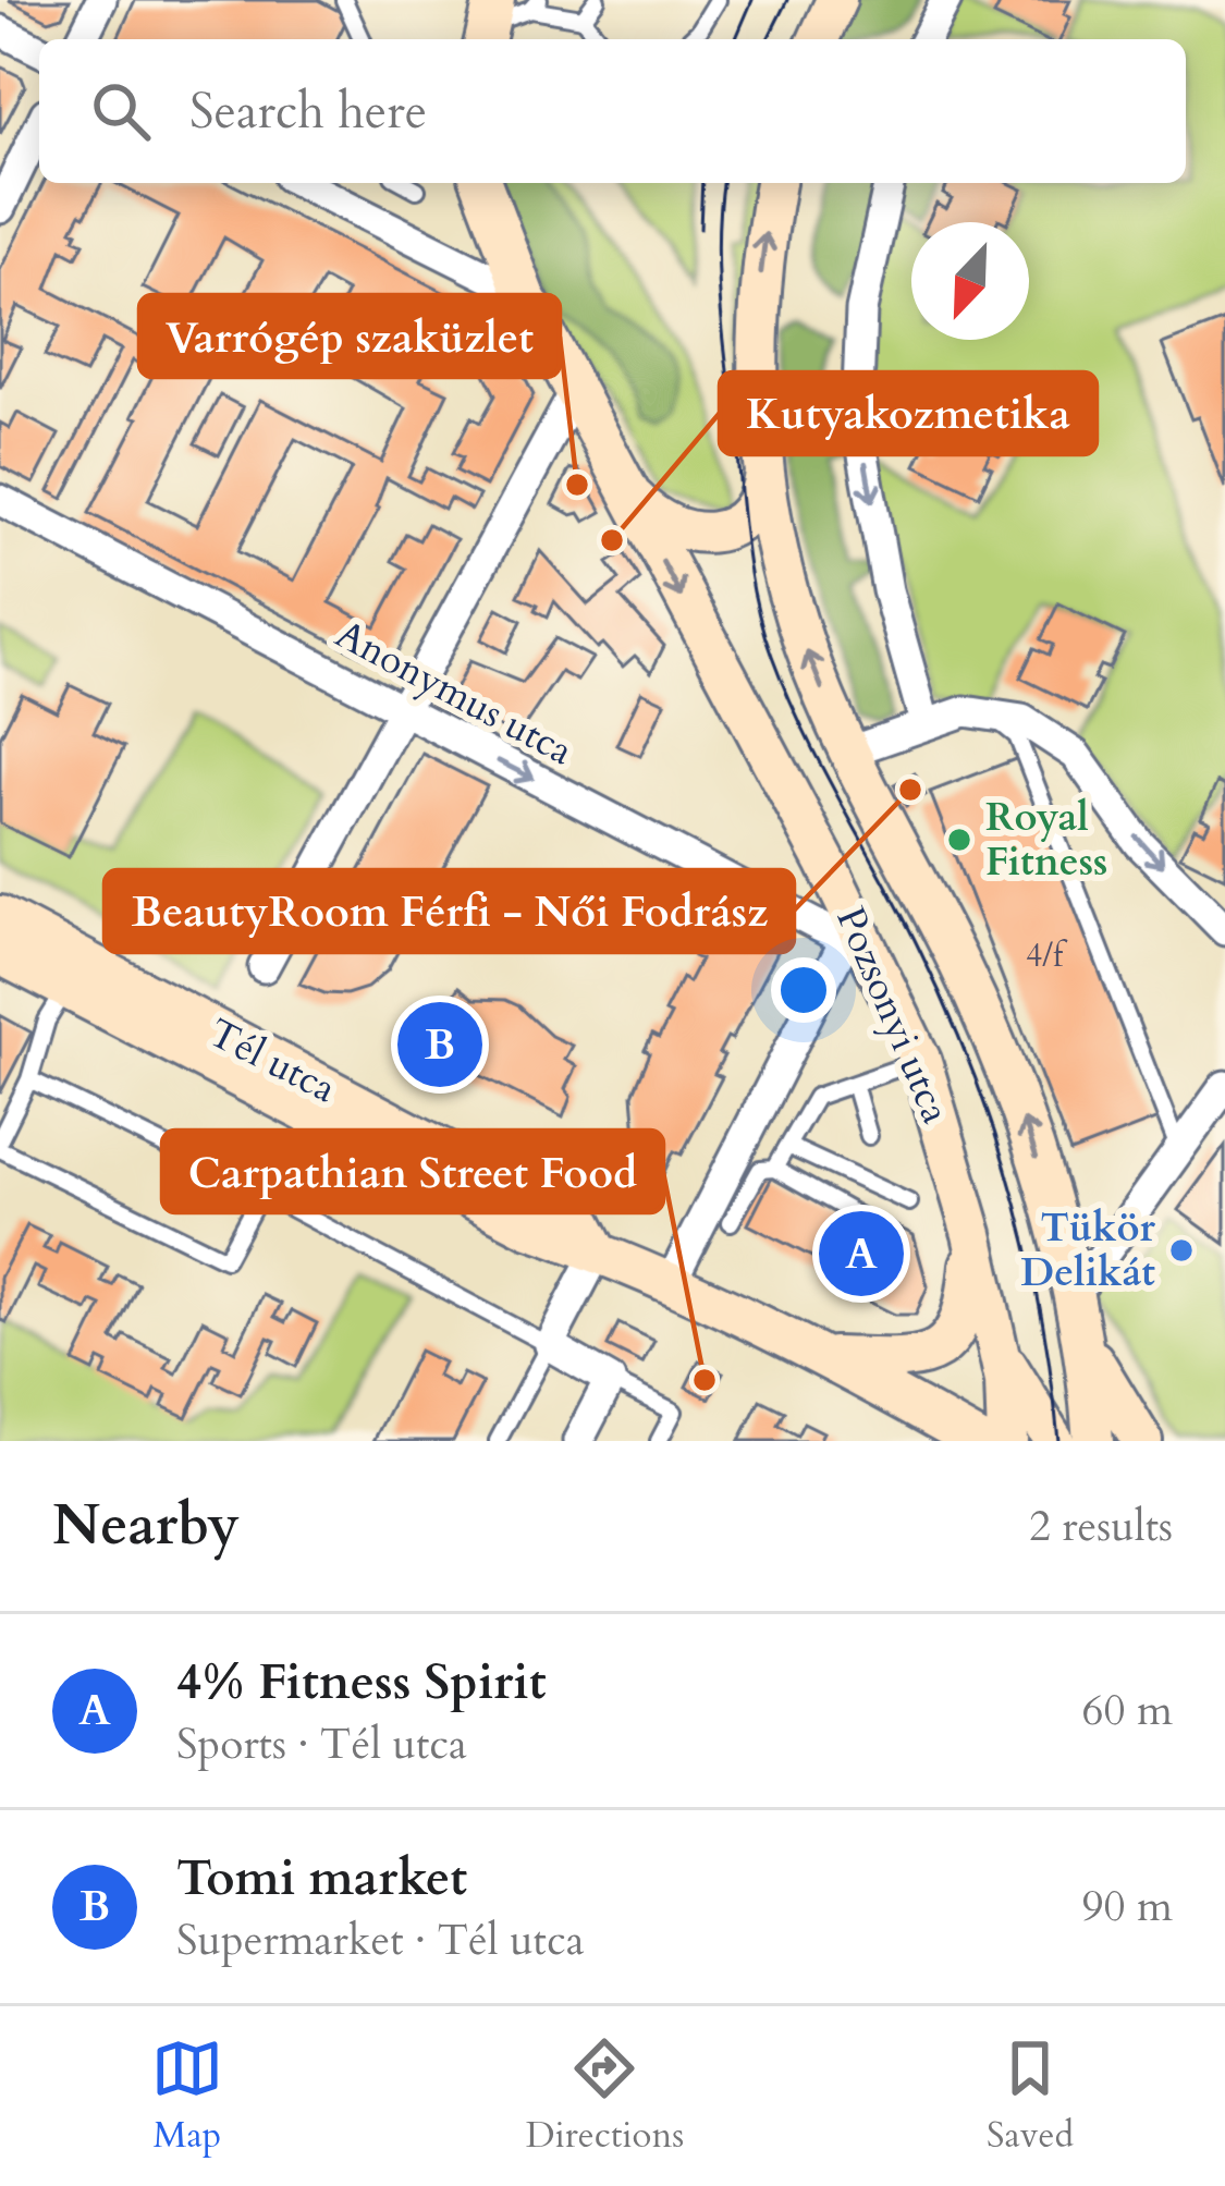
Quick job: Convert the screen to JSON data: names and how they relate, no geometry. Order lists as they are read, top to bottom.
{
  "streets": {
    "main road": ["Pozsonyi utca", "Tél utca"],
    "street": ["Anonymus utca"]
  },
  "crossings": [
    ["Anonymus utca", "Pozsonyi utca"]
  ],
  "one_way": ["Anonymus utca"],
  "places": [
    "Varrógép szaküzlet",
    "Kutyakozmetika",
    "BeautyRoom Férfi - Női Fodrász",
    "Royal Fitness",
    "Tükör Delikát",
    "Carpathian Street Food"
  ],
  "house_numbers": ["4/f"],
  "north": "bottom left",
  "page": {
    "search": "Search here",
    "pins": ["B", "A"],
    "heading": ["Nearby", "2 results"],
    "list": [
      {
        "mark": "A",
        "name": "4% Fitness Spirit",
        "note": "Sports · Tél utca",
        "value": "60 m"
      },
      {
        "mark": "B",
        "name": "Tomi market",
        "note": "Supermarket · Tél utca",
        "value": "90 m"
      }
    ],
    "nav": ["Map", "Directions", "Saved"]
  }
}
